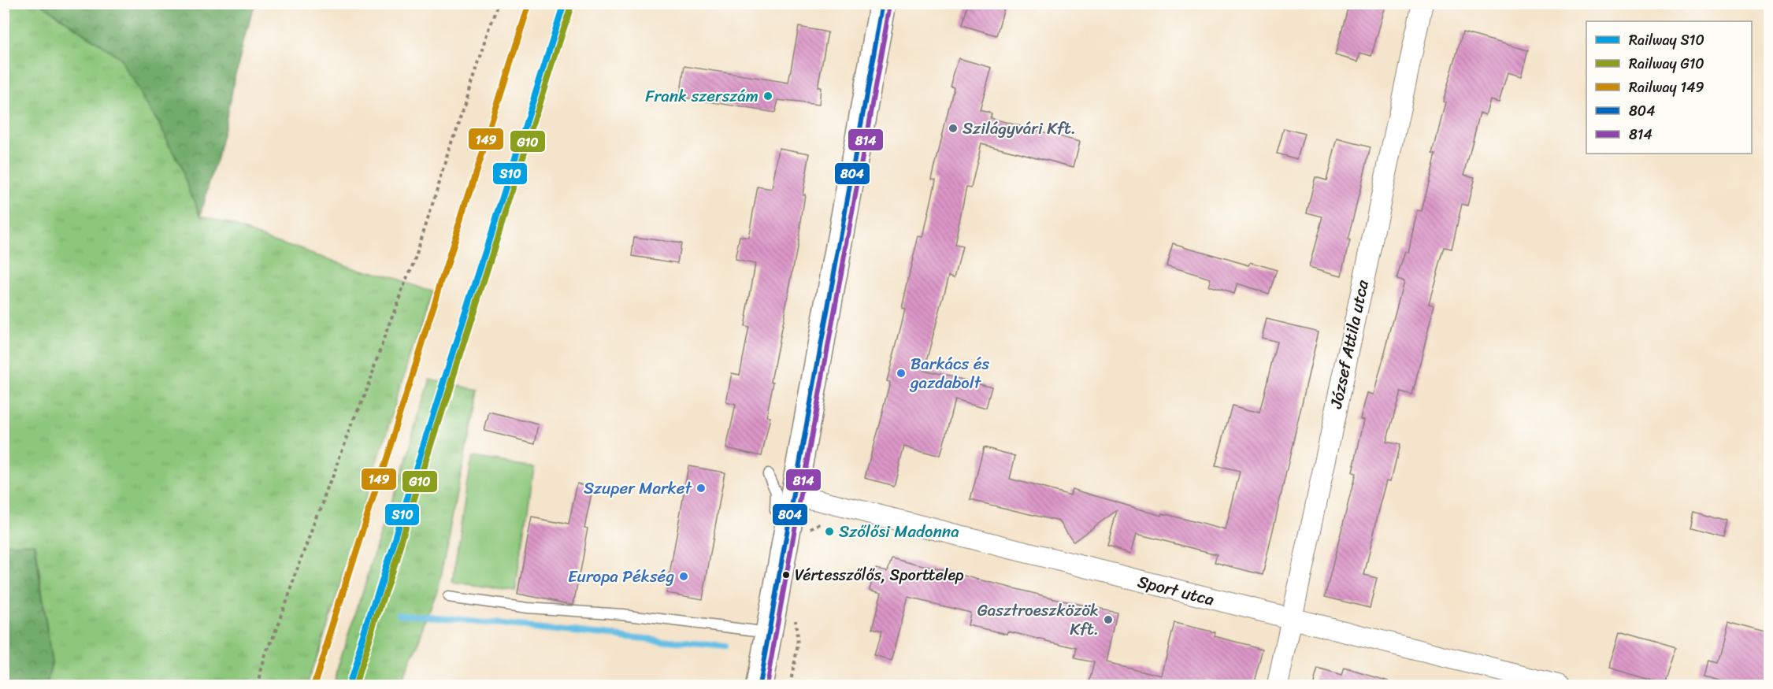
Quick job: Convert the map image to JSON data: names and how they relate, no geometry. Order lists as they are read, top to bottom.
{
  "streets": {
    "street": ["József Attila utca", "Sport utca"]
  },
  "crossings": [
    ["József Attila utca", "Sport utca"]
  ],
  "places": [
    "Frank szerszám",
    "Szilágyvári Kft.",
    "Barkács és gazdabolt",
    "Szuper Market",
    "Szőlősi Madonna",
    "Vértesszőlős, Sporttelep",
    "Europa Pékség",
    "Gasztroeszközök Kft."
  ],
  "lines": [
    "rail line S10",
    "rail line 149",
    "transit line 804",
    "transit line 814",
    "rail line G10"
  ],
  "legend": [
    "Railway S10",
    "Railway G10",
    "Railway 149",
    "804",
    "814"
  ]
}
